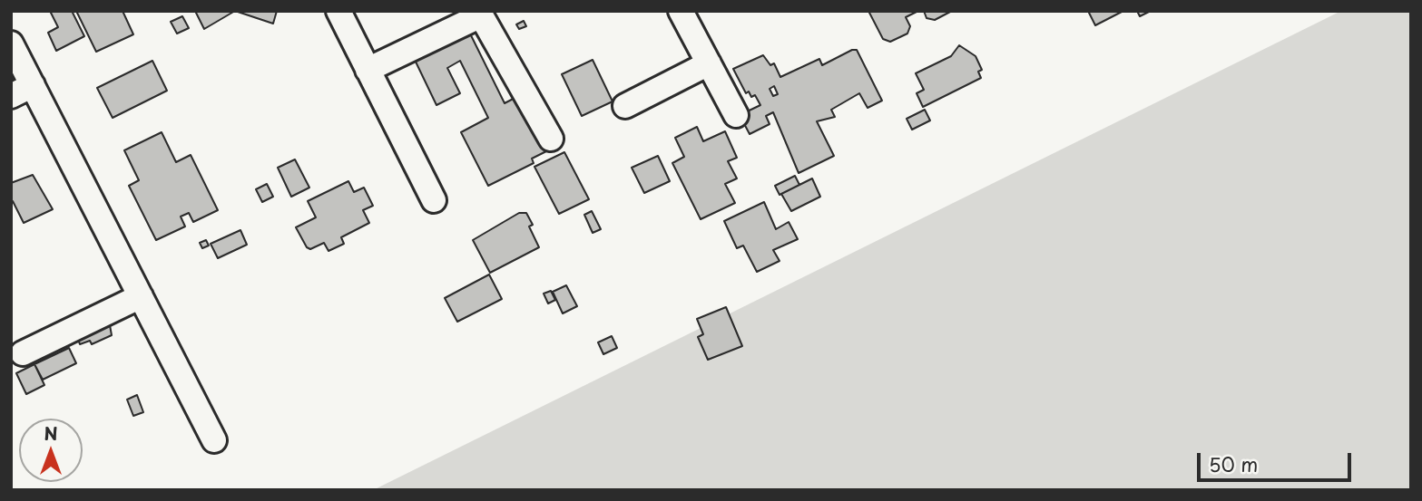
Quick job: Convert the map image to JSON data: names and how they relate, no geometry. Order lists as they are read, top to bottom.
{
  "scale_bar": "50 m",
  "north": "top"
}
